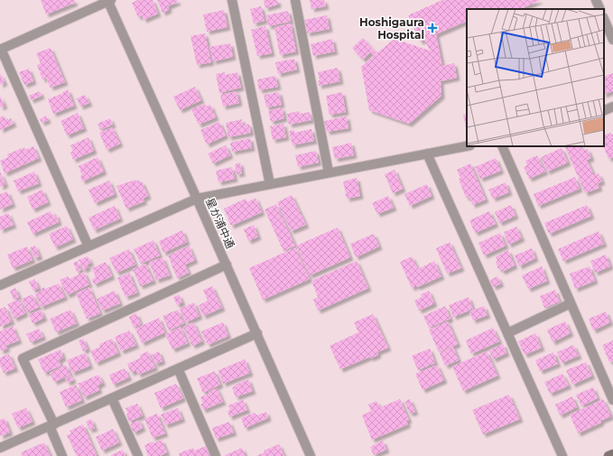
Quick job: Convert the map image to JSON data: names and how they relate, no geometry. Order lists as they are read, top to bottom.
{
  "streets": {
    "street": ["星が浦中通"]
  },
  "places": {
    "health": ["Hoshigaura Hospital"]
  }
}
